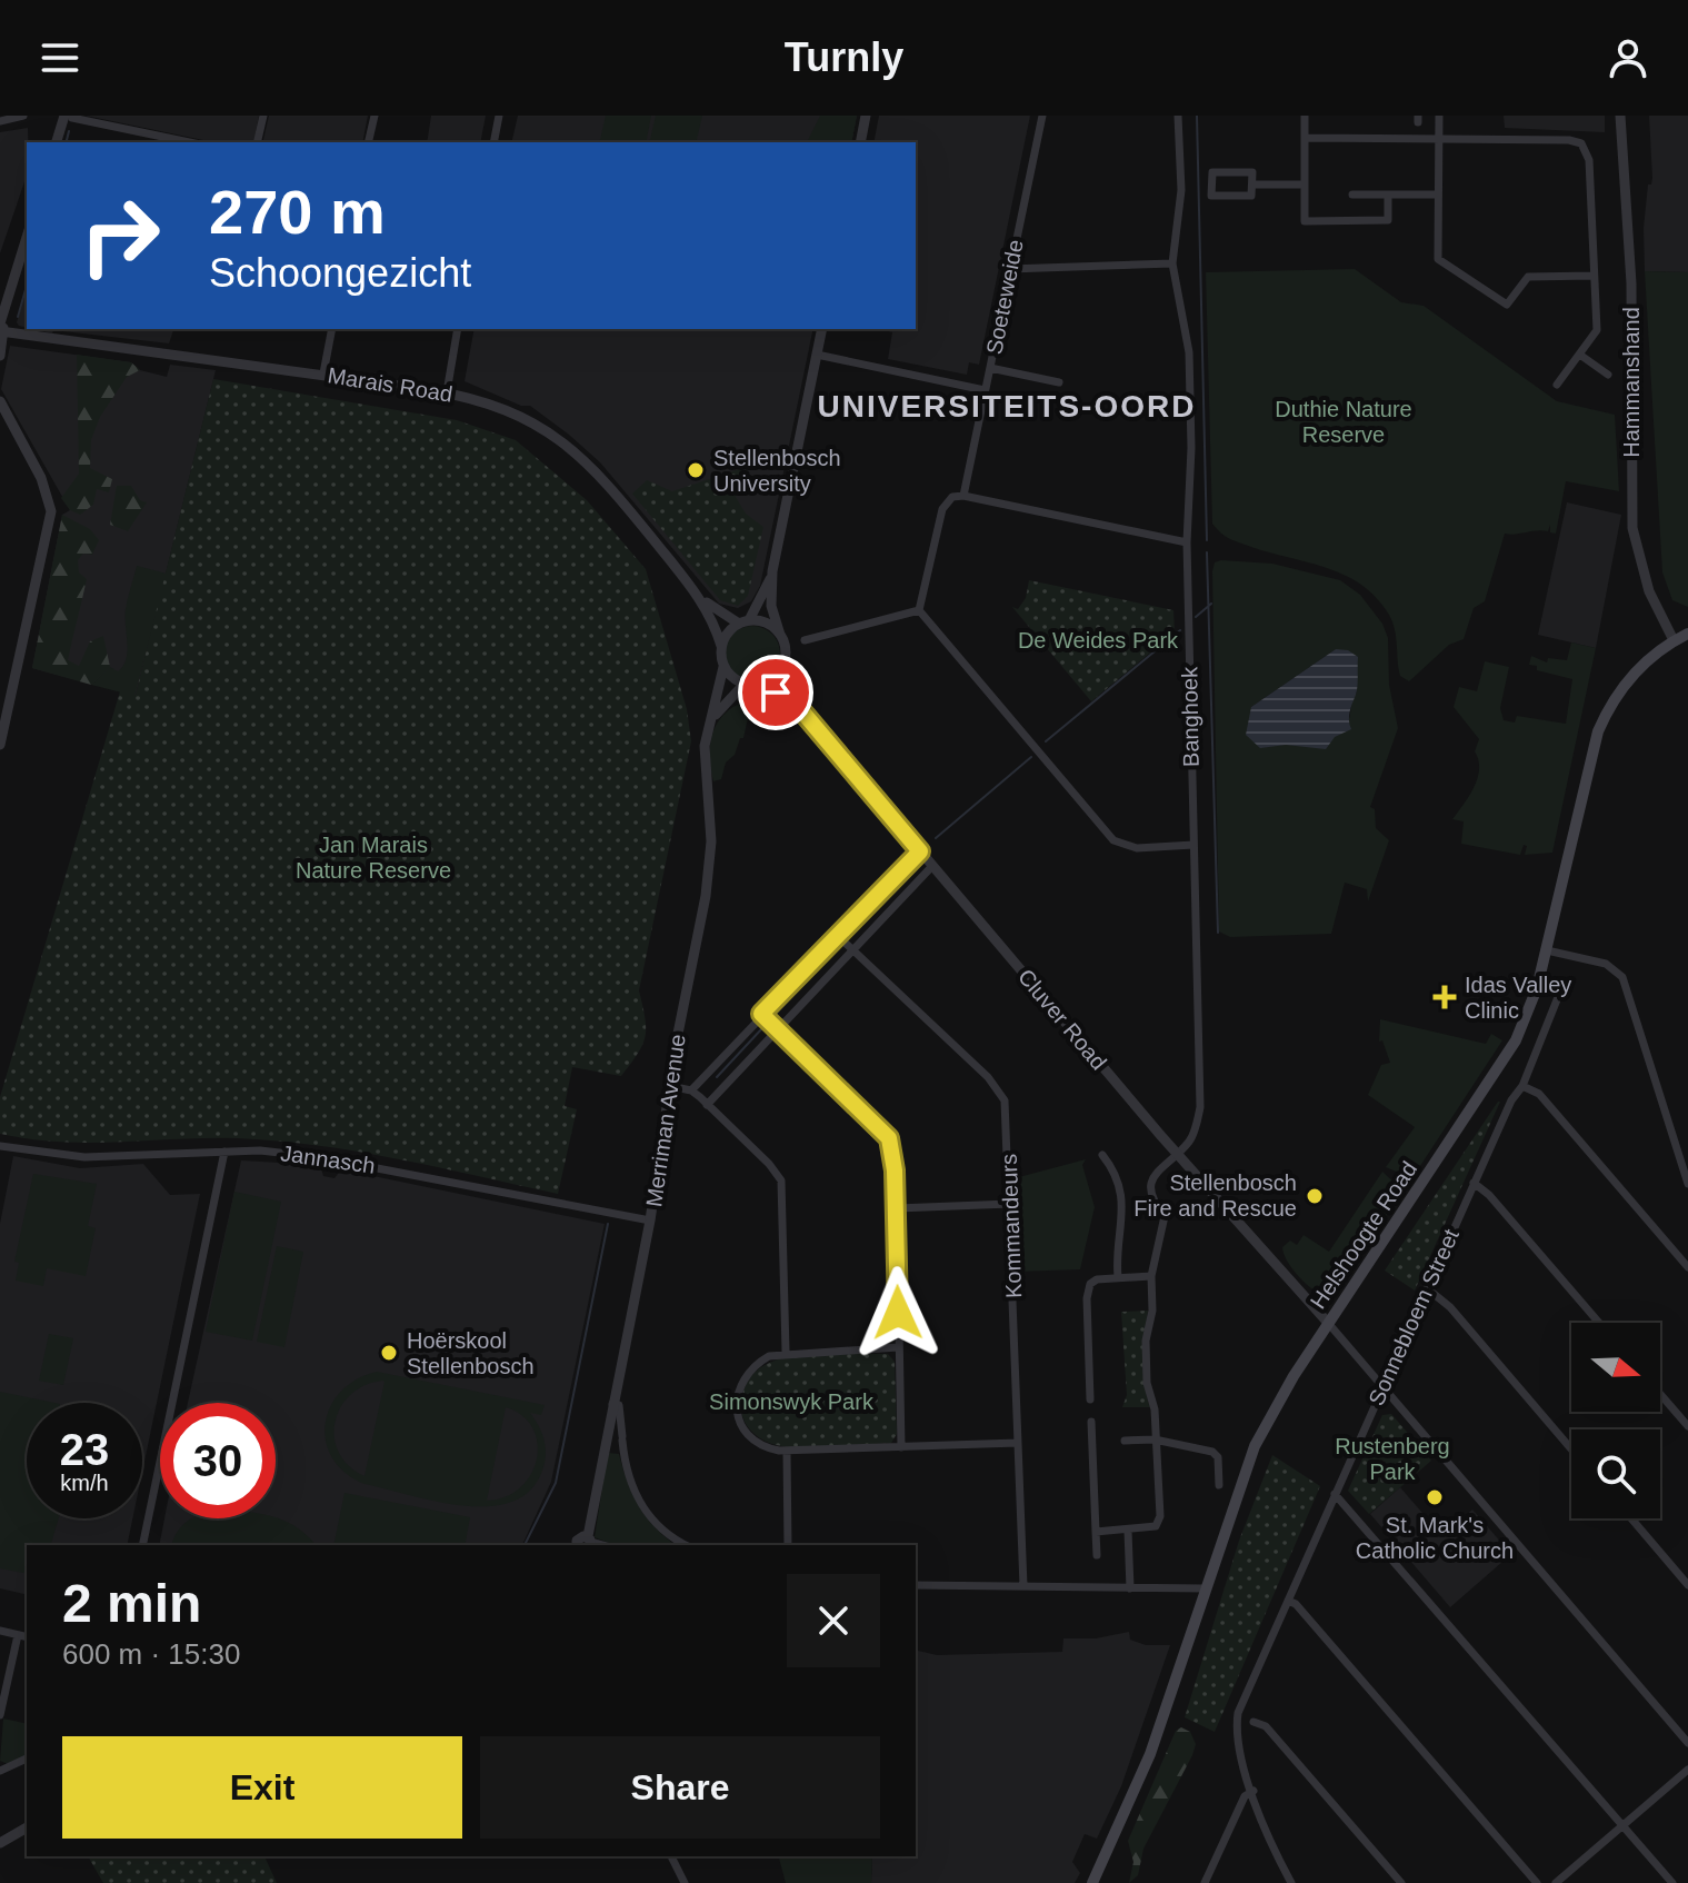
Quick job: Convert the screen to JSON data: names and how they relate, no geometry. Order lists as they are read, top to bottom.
{
  "streets": {
    "main road": ["Helshoogte Road"],
    "street": [
      "Soeteweide",
      "Hammanshand",
      "Marais Road",
      "Banghoek",
      "Cluver Road",
      "Merriman Avenue",
      "Jannasch",
      "Kommandeurs",
      "Sonnebloem Street"
    ]
  },
  "crossings": [
    ["Hammanshand", "Helshoogte Road"],
    ["Marais Road", "Cluver Road"],
    ["Marais Road", "Merriman Avenue"],
    ["Banghoek", "Cluver Road"],
    ["Cluver Road", "Merriman Avenue"],
    ["Cluver Road", "Helshoogte Road"],
    ["Merriman Avenue", "Jannasch"]
  ],
  "districts": ["UNIVERSITEITS-OORD"],
  "parks": [
    "Duthie Nature Reserve",
    "De Weides Park",
    "Jan Marais Nature Reserve",
    "Simonswyk Park",
    "Rustenberg Park"
  ],
  "places": {
    "other": [
      "Stellenbosch University",
      "Stellenbosch Fire and Rescue",
      "Hoërskool Stellenbosch",
      "St. Mark's Catholic Church"
    ],
    "health": ["Idas Valley Clinic"]
  },
  "north": "right",
  "page": {
    "header": "Turnly",
    "turn": ["270 m", "Schoongezicht"],
    "speed": "23 km/h",
    "limit": "30",
    "heading": ["2 min", "600 m · 15:30"],
    "buttons": ["Exit", "Share"]
  }
}
